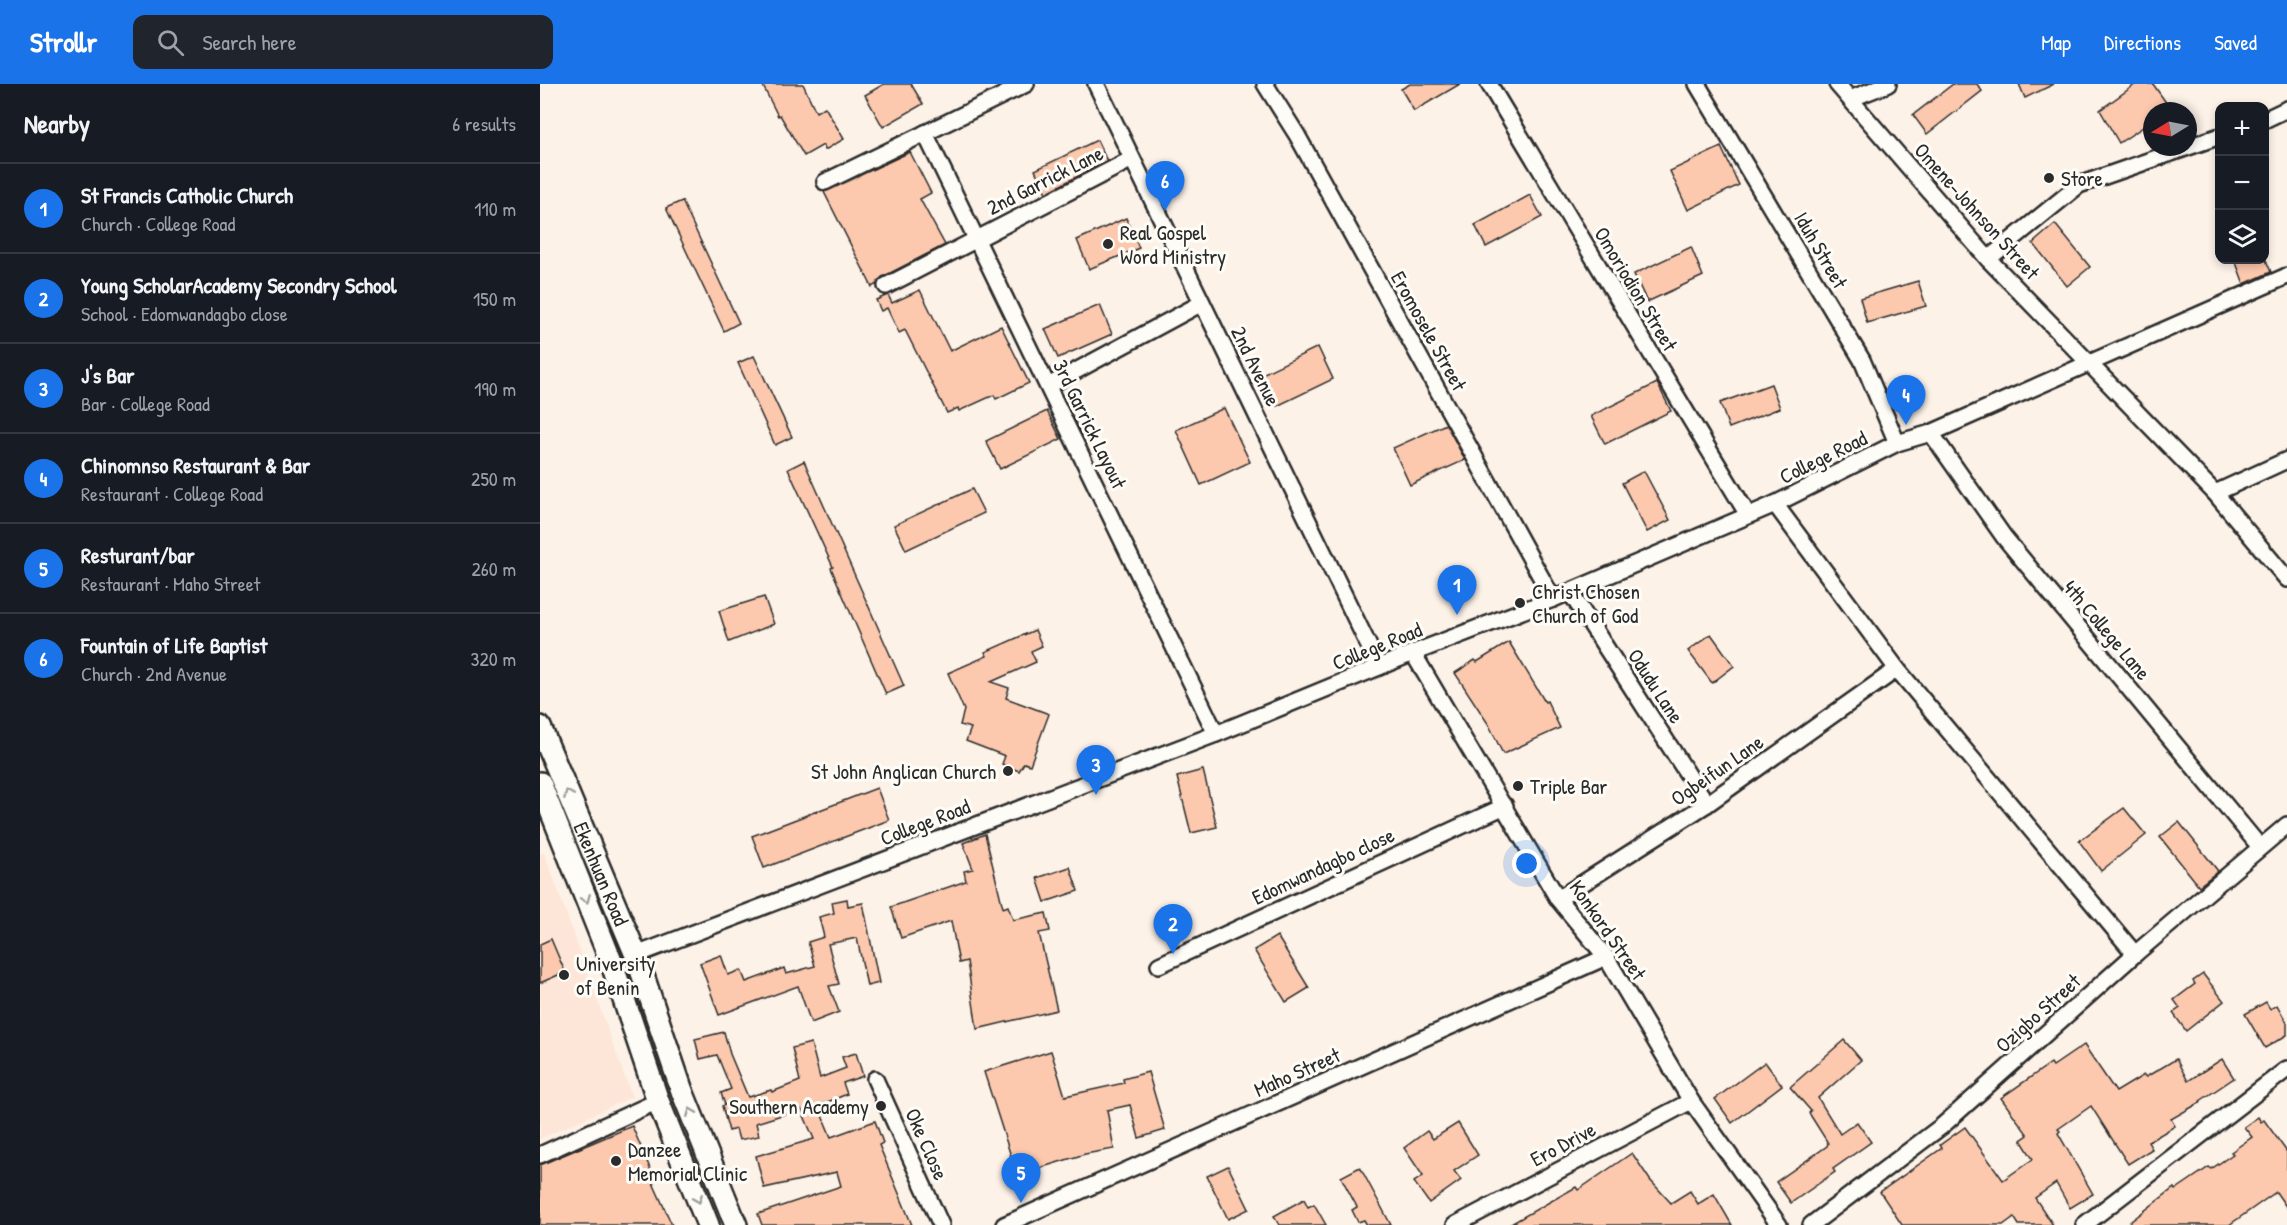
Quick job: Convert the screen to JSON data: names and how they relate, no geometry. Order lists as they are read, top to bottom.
{
  "streets": {
    "main road": ["Ekenhuan Road"],
    "street": [
      "2nd Garrick Lane",
      "Omene-Johnson Street",
      "Iduh Street",
      "Omoriodion Street",
      "Eromosele Street",
      "2nd Avenue",
      "3rd Garrick Layout",
      "College Road",
      "4th College Lane",
      "Odudu Lane",
      "Ogbeifun Lane",
      "Edomwandagbo close",
      "Konkord Street",
      "Ozigbo Street",
      "Maho Street",
      "Oke Close",
      "Ero Drive"
    ]
  },
  "crossings": [
    ["2nd Garrick Lane", "2nd Avenue"],
    ["2nd Garrick Lane", "3rd Garrick Layout"],
    ["Omene-Johnson Street", "College Road"],
    ["Iduh Street", "College Road"],
    ["Omoriodion Street", "College Road"],
    ["Eromosele Street", "College Road"],
    ["2nd Avenue", "College Road"],
    ["3rd Garrick Layout", "College Road"],
    ["College Road", "4th College Lane"],
    ["College Road", "Odudu Lane"],
    ["College Road", "Ekenhuan Road"],
    ["College Road", "Konkord Street"],
    ["4th College Lane", "Ozigbo Street"],
    ["Odudu Lane", "Ogbeifun Lane"],
    ["Ogbeifun Lane", "Konkord Street"],
    ["Edomwandagbo close", "Konkord Street"],
    ["Konkord Street", "Maho Street"],
    ["Konkord Street", "Ero Drive"]
  ],
  "places": [
    "Store",
    "Real Gospel Word Ministry",
    "Christ Chosen Church of God",
    "St John Anglican Church",
    "Triple Bar",
    "University of Benin",
    "Southern Academy",
    "Danzee Memorial Clinic"
  ],
  "north": "left",
  "page": {
    "header": "Strollr",
    "search": "Search here",
    "nav": ["Map", "Directions", "Saved"],
    "heading": ["Nearby", "6 results"],
    "map_buttons": ["+", "−"],
    "pins": [
      "6",
      "4",
      "1",
      "3",
      "2",
      "5"
    ],
    "list": [
      {
        "mark": "1",
        "name": "St Francis Catholic Church",
        "note": "Church · College Road",
        "value": "110 m"
      },
      {
        "mark": "2",
        "name": "Young ScholarAcademy Secondry School",
        "note": "School · Edomwandagbo close",
        "value": "150 m"
      },
      {
        "mark": "3",
        "name": "J's Bar",
        "note": "Bar · College Road",
        "value": "190 m"
      },
      {
        "mark": "4",
        "name": "Chinomnso Restaurant & Bar",
        "note": "Restaurant · College Road",
        "value": "250 m"
      },
      {
        "mark": "5",
        "name": "Resturant/bar",
        "note": "Restaurant · Maho Street",
        "value": "260 m"
      },
      {
        "mark": "6",
        "name": "Fountain of Life Baptist",
        "note": "Church · 2nd Avenue",
        "value": "320 m"
      }
    ]
  }
}
